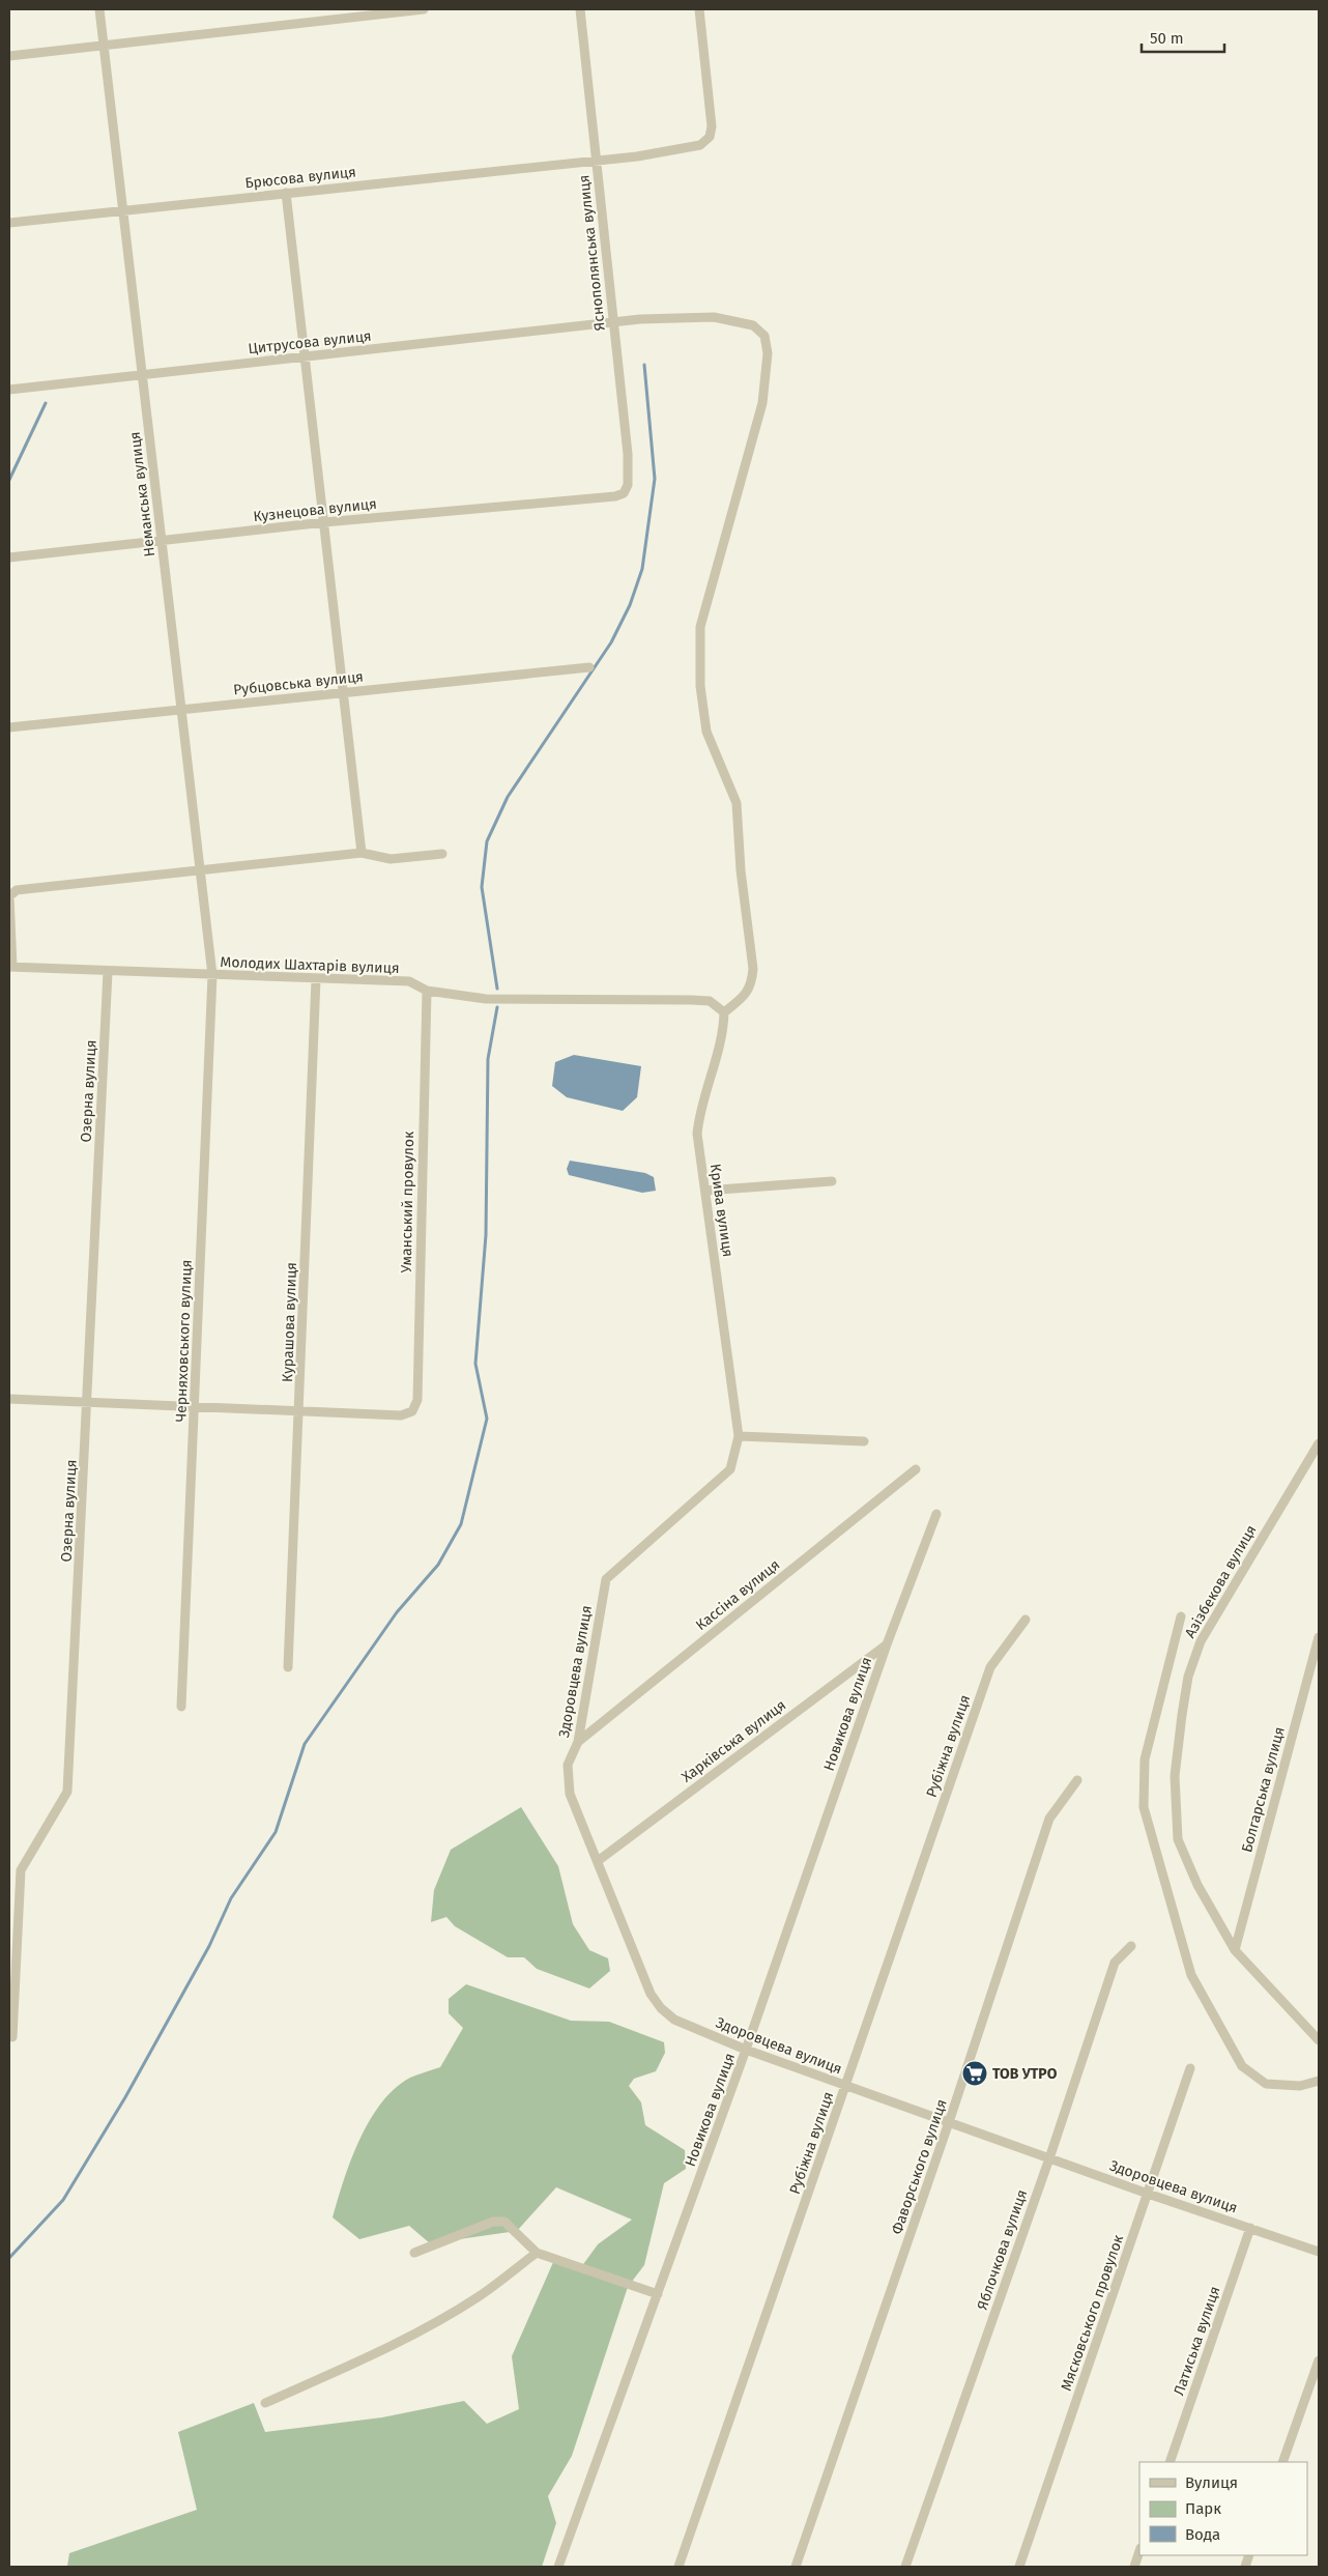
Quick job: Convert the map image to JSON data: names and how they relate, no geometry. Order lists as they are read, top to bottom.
{
  "streets": {
    "street": [
      "Брюсова вулиця",
      "Яснополянська вулиця",
      "Цитрусова вулиця",
      "Неманська вулиця",
      "Кузнецова вулиця",
      "Рубцовська вулиця",
      "Молодих Шахтарів вулиця",
      "Озерна вулиця",
      "Уманський провулок",
      "Крива вулиця",
      "Курашова вулиця",
      "Черняховського вулиця",
      "Азізбекова вулиця",
      "Кассіна вулиця",
      "Здоровцева вулиця",
      "Новикова вулиця",
      "Харківська вулиця",
      "Рубіжна вулиця",
      "Болгарська вулиця",
      "Фаворського вулиця",
      "Яблочкова вулиця",
      "Мясковського провулок",
      "Латиська вулиця"
    ]
  },
  "crossings": [
    ["Брюсова вулиця", "Яснополянська вулиця"],
    ["Брюсова вулиця", "Неманська вулиця"],
    ["Яснополянська вулиця", "Цитрусова вулиця"],
    ["Яснополянська вулиця", "Кузнецова вулиця"],
    ["Цитрусова вулиця", "Неманська вулиця"],
    ["Цитрусова вулиця", "Молодих Шахтарів вулиця"],
    ["Цитрусова вулиця", "Крива вулиця"],
    ["Неманська вулиця", "Кузнецова вулиця"],
    ["Неманська вулиця", "Рубцовська вулиця"],
    ["Неманська вулиця", "Молодих Шахтарів вулиця"],
    ["Неманська вулиця", "Черняховського вулиця"],
    ["Молодих Шахтарів вулиця", "Озерна вулиця"],
    ["Молодих Шахтарів вулиця", "Уманський провулок"],
    ["Молодих Шахтарів вулиця", "Крива вулиця"],
    ["Молодих Шахтарів вулиця", "Курашова вулиця"],
    ["Молодих Шахтарів вулиця", "Черняховського вулиця"],
    ["Уманський провулок", "Курашова вулиця"],
    ["Крива вулиця", "Здоровцева вулиця"],
    ["Азізбекова вулиця", "Болгарська вулиця"],
    ["Кассіна вулиця", "Здоровцева вулиця"],
    ["Здоровцева вулиця", "Новикова вулиця"],
    ["Здоровцева вулиця", "Харківська вулиця"],
    ["Здоровцева вулиця", "Рубіжна вулиця"],
    ["Здоровцева вулиця", "Фаворського вулиця"],
    ["Здоровцева вулиця", "Яблочкова вулиця"],
    ["Здоровцева вулиця", "Мясковського провулок"],
    ["Здоровцева вулиця", "Латиська вулиця"],
    ["Новикова вулиця", "Харківська вулиця"]
  ],
  "places": {
    "supermarket": ["ТОВ УТРО"]
  },
  "legend": ["Вулиця", "Парк", "Вода"],
  "scale_bar": "50 m"
}
